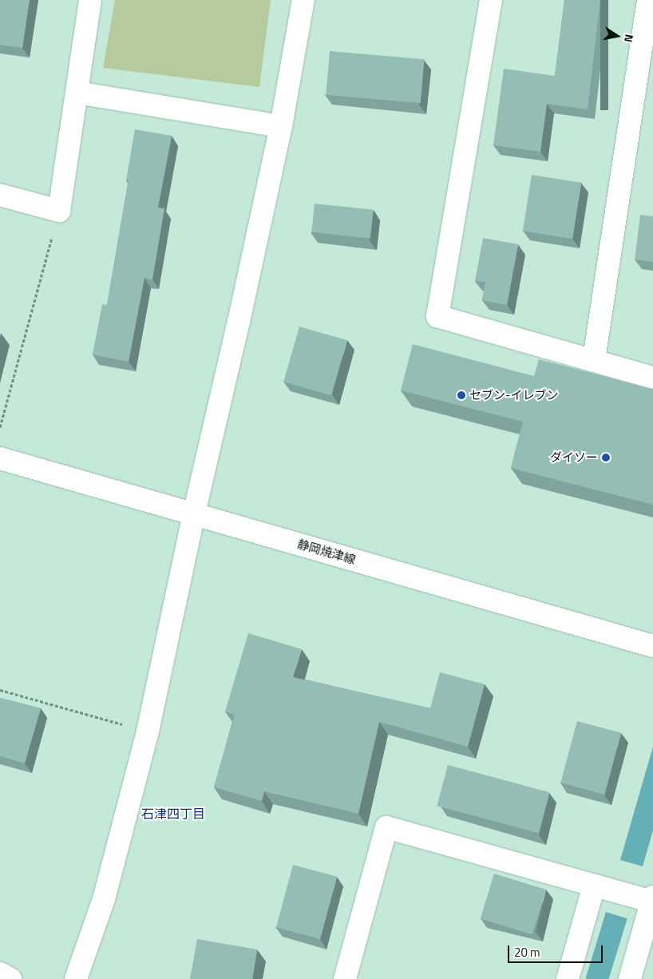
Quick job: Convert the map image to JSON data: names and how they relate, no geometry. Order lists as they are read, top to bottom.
{
  "streets": {
    "street": ["静岡焼津線"]
  },
  "districts": ["石津四丁目"],
  "places": ["セブン-イレブン", "ダイソー"],
  "scale_bar": "20 m",
  "north": "right"
}
